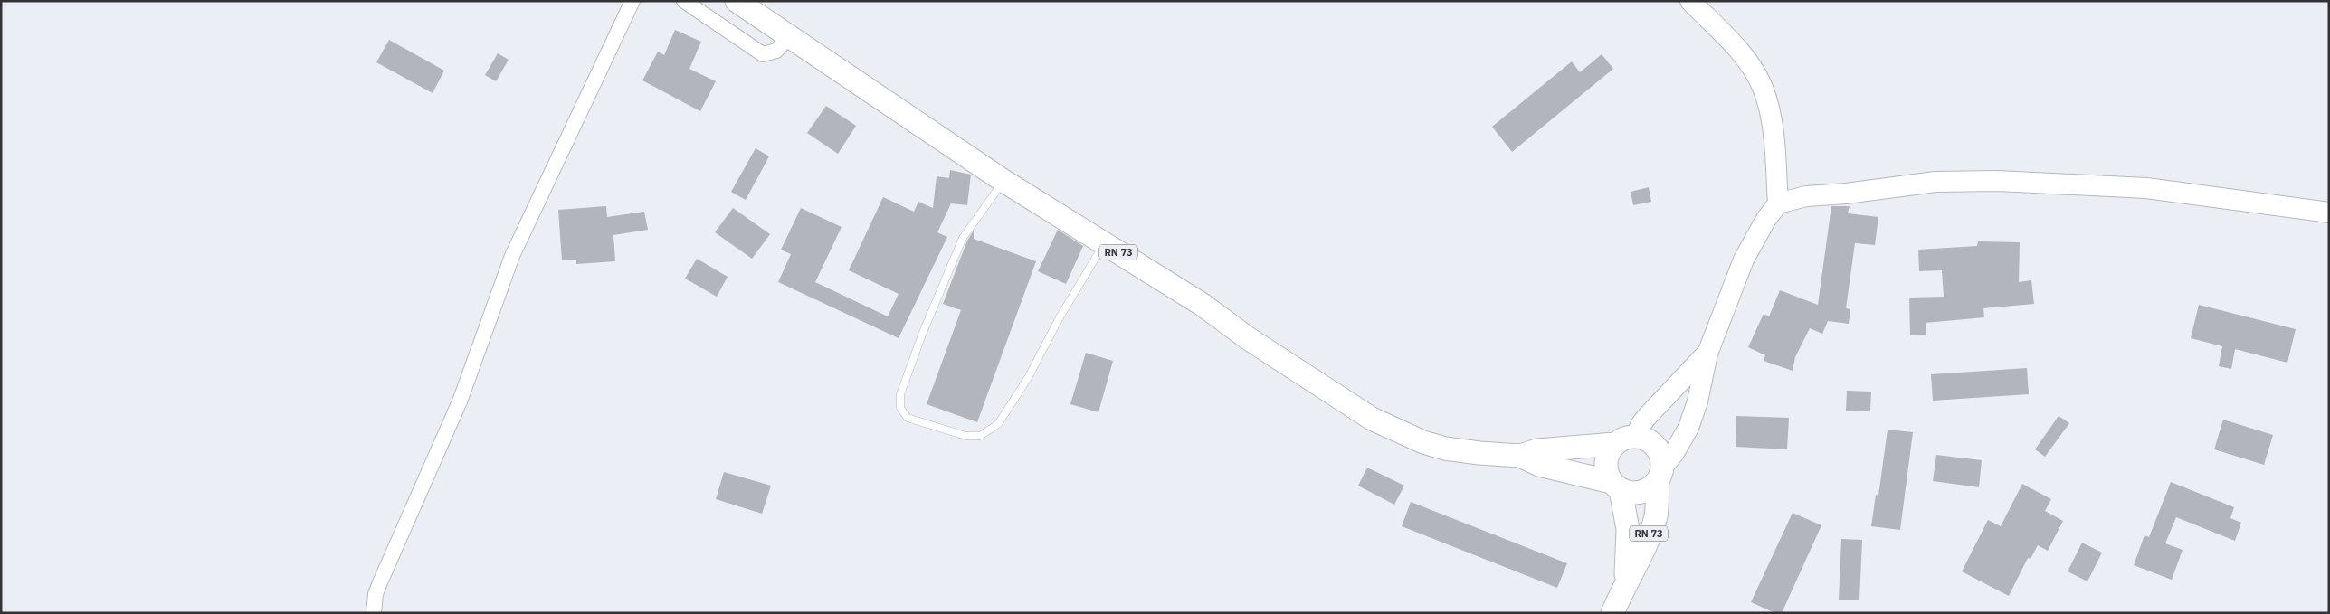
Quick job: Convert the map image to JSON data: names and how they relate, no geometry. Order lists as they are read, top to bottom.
{
  "streets": {
    "main road": ["RN 73"]
  }
}
